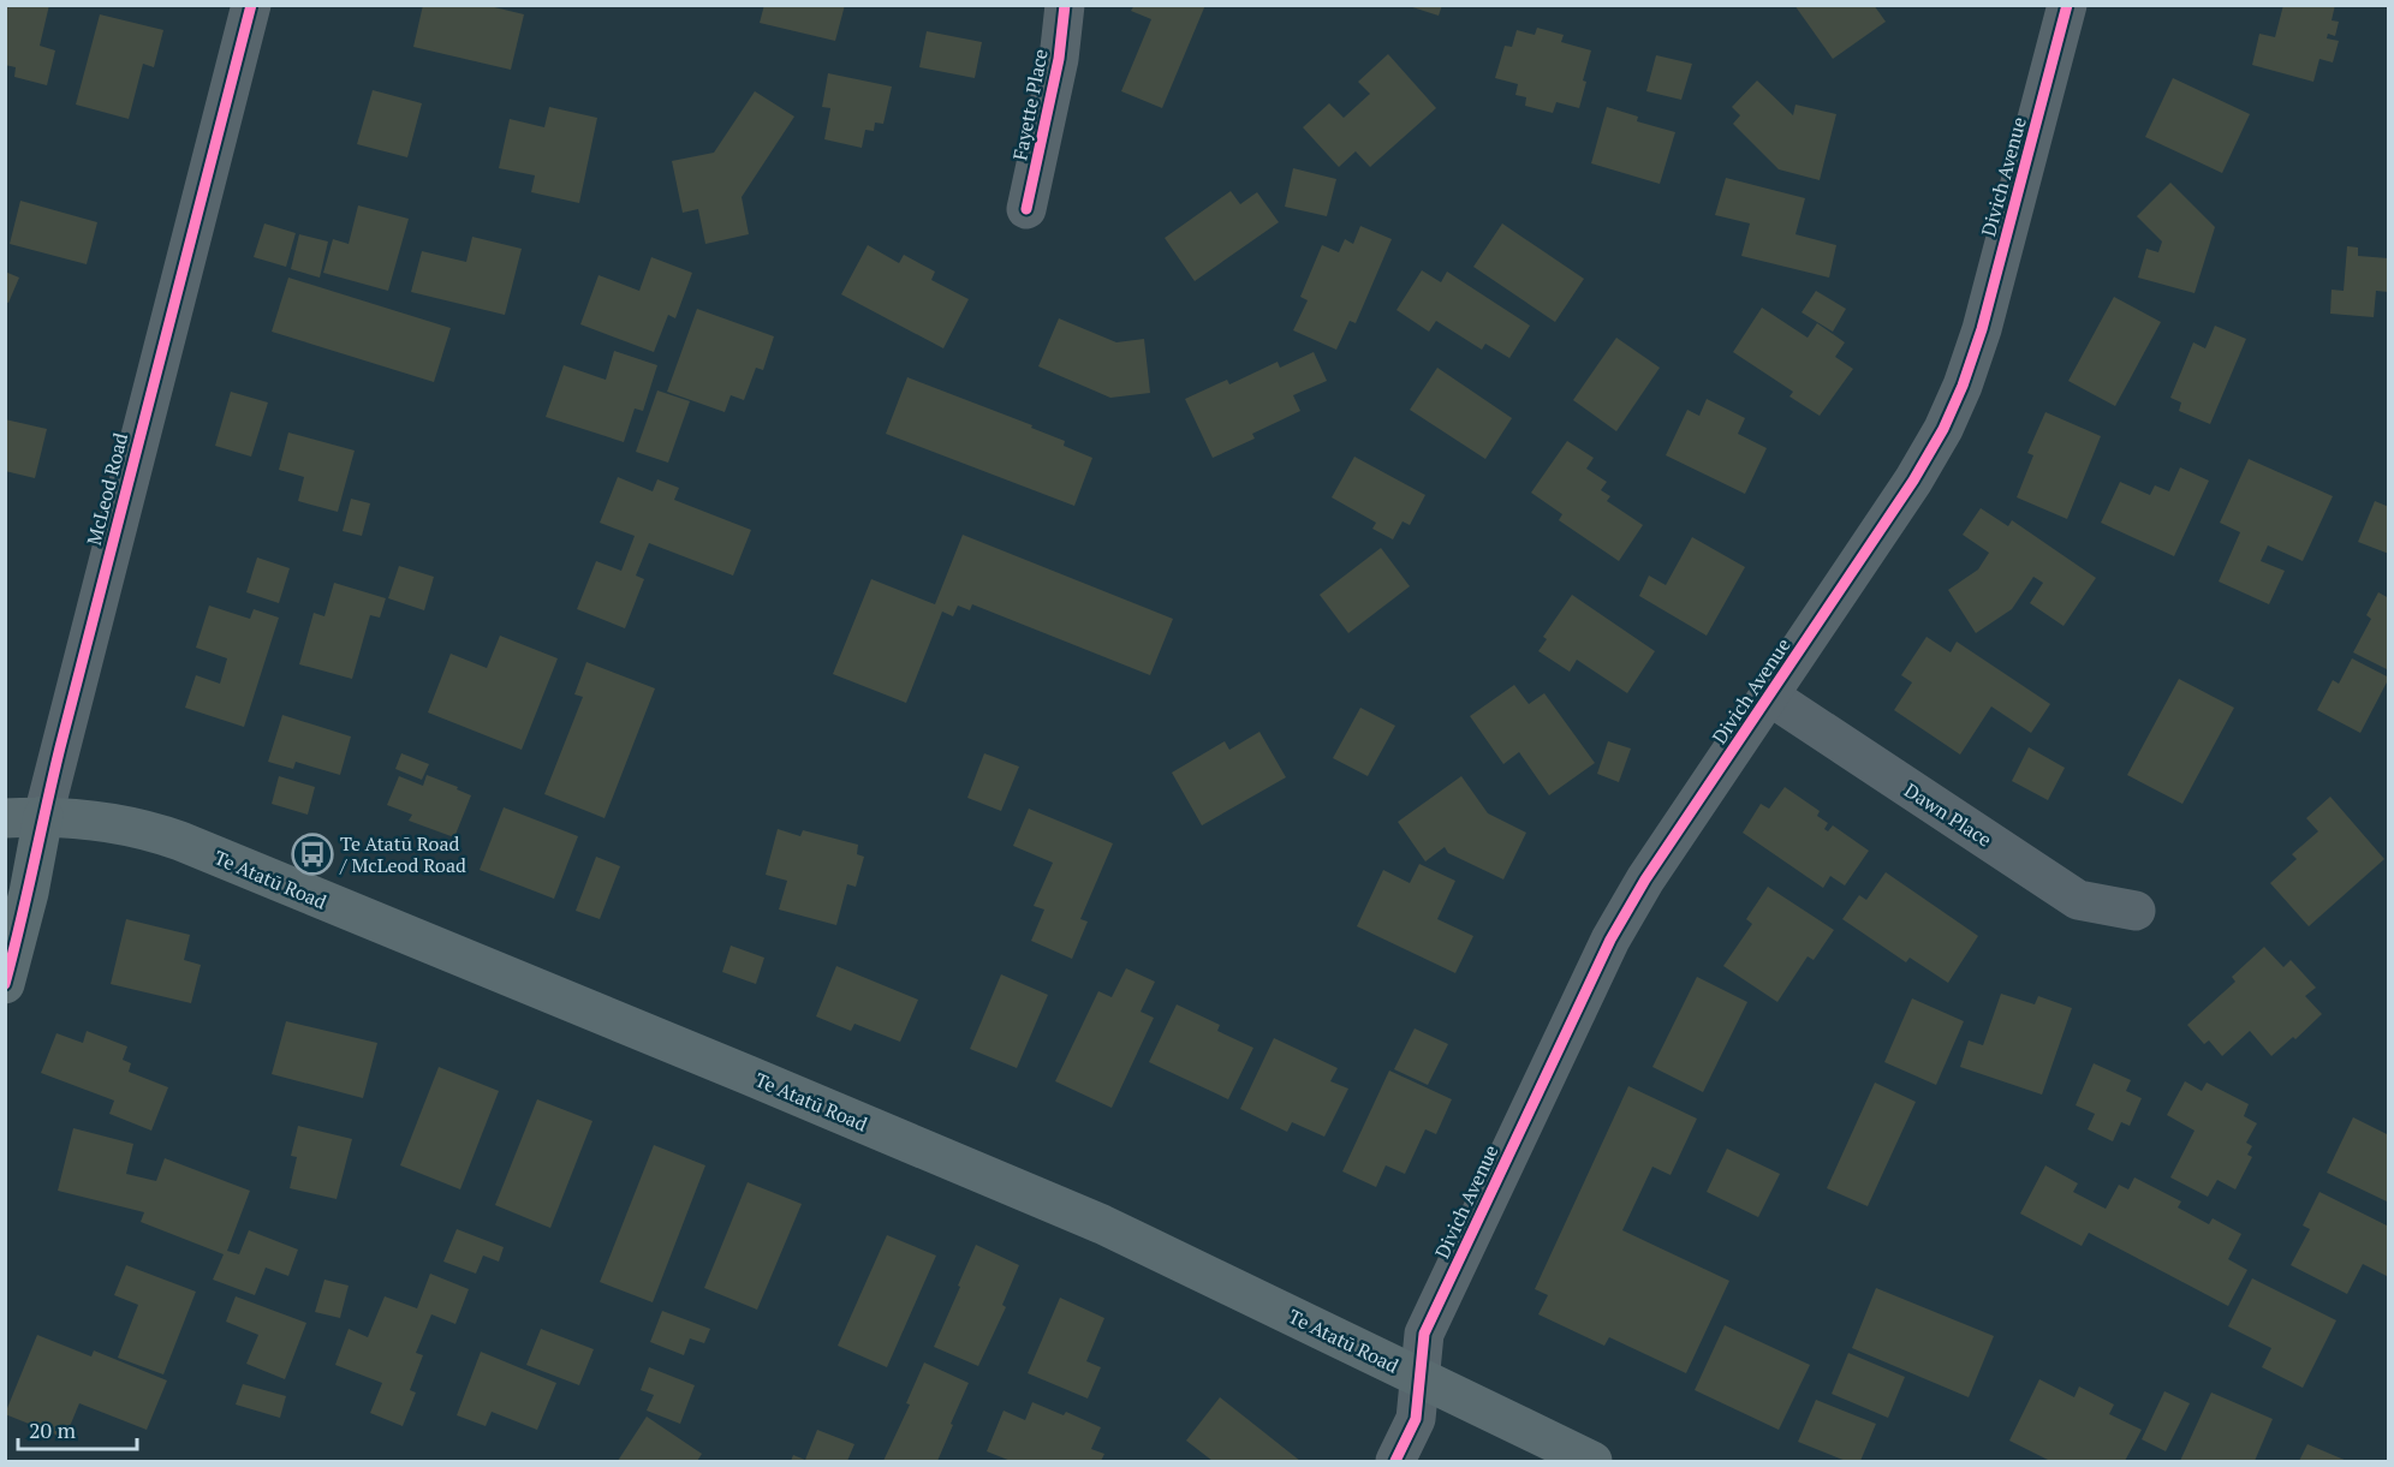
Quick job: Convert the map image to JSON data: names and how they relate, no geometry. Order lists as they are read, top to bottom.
{
  "streets": {
    "main road": ["McLeod Road", "Te Atatū Road"],
    "street": ["Fayette Place", "Divich Avenue", "Dawn Place"]
  },
  "crossings": [
    ["Divich Avenue", "Dawn Place"],
    ["Divich Avenue", "Te Atatū Road"],
    ["McLeod Road", "Te Atatū Road"]
  ],
  "places": {
    "bus stop": ["Te Atatū Road / McLeod Road"]
  },
  "scale_bar": "20 m"
}
